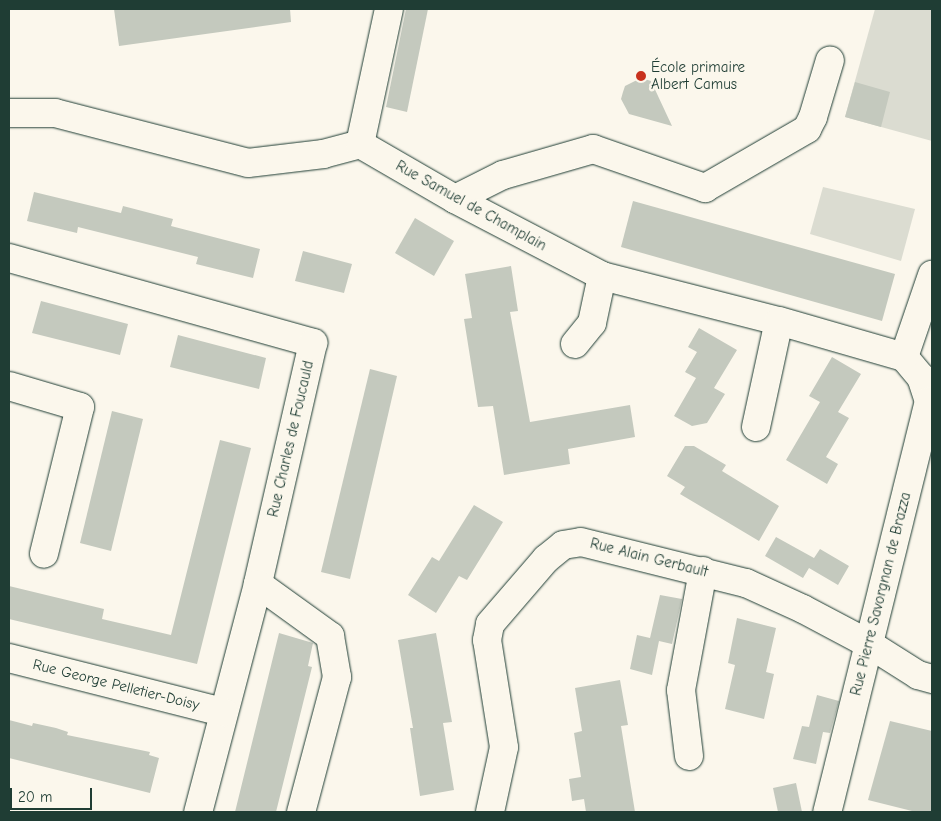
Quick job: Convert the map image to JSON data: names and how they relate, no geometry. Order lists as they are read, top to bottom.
{
  "streets": {
    "street": [
      "Rue Samuel de Champlain",
      "Rue Charles de Foucauld",
      "Rue Alain Gerbault",
      "Rue Pierre Savorgnan de Brazza",
      "Rue George Pelletier-Doisy"
    ]
  },
  "crossings": [
    ["Rue Samuel de Champlain", "Rue Pierre Savorgnan de Brazza"],
    ["Rue Charles de Foucauld", "Rue George Pelletier-Doisy"],
    ["Rue Alain Gerbault", "Rue Pierre Savorgnan de Brazza"]
  ],
  "places": ["École primaire Albert Camus"],
  "scale_bar": "20 m"
}
